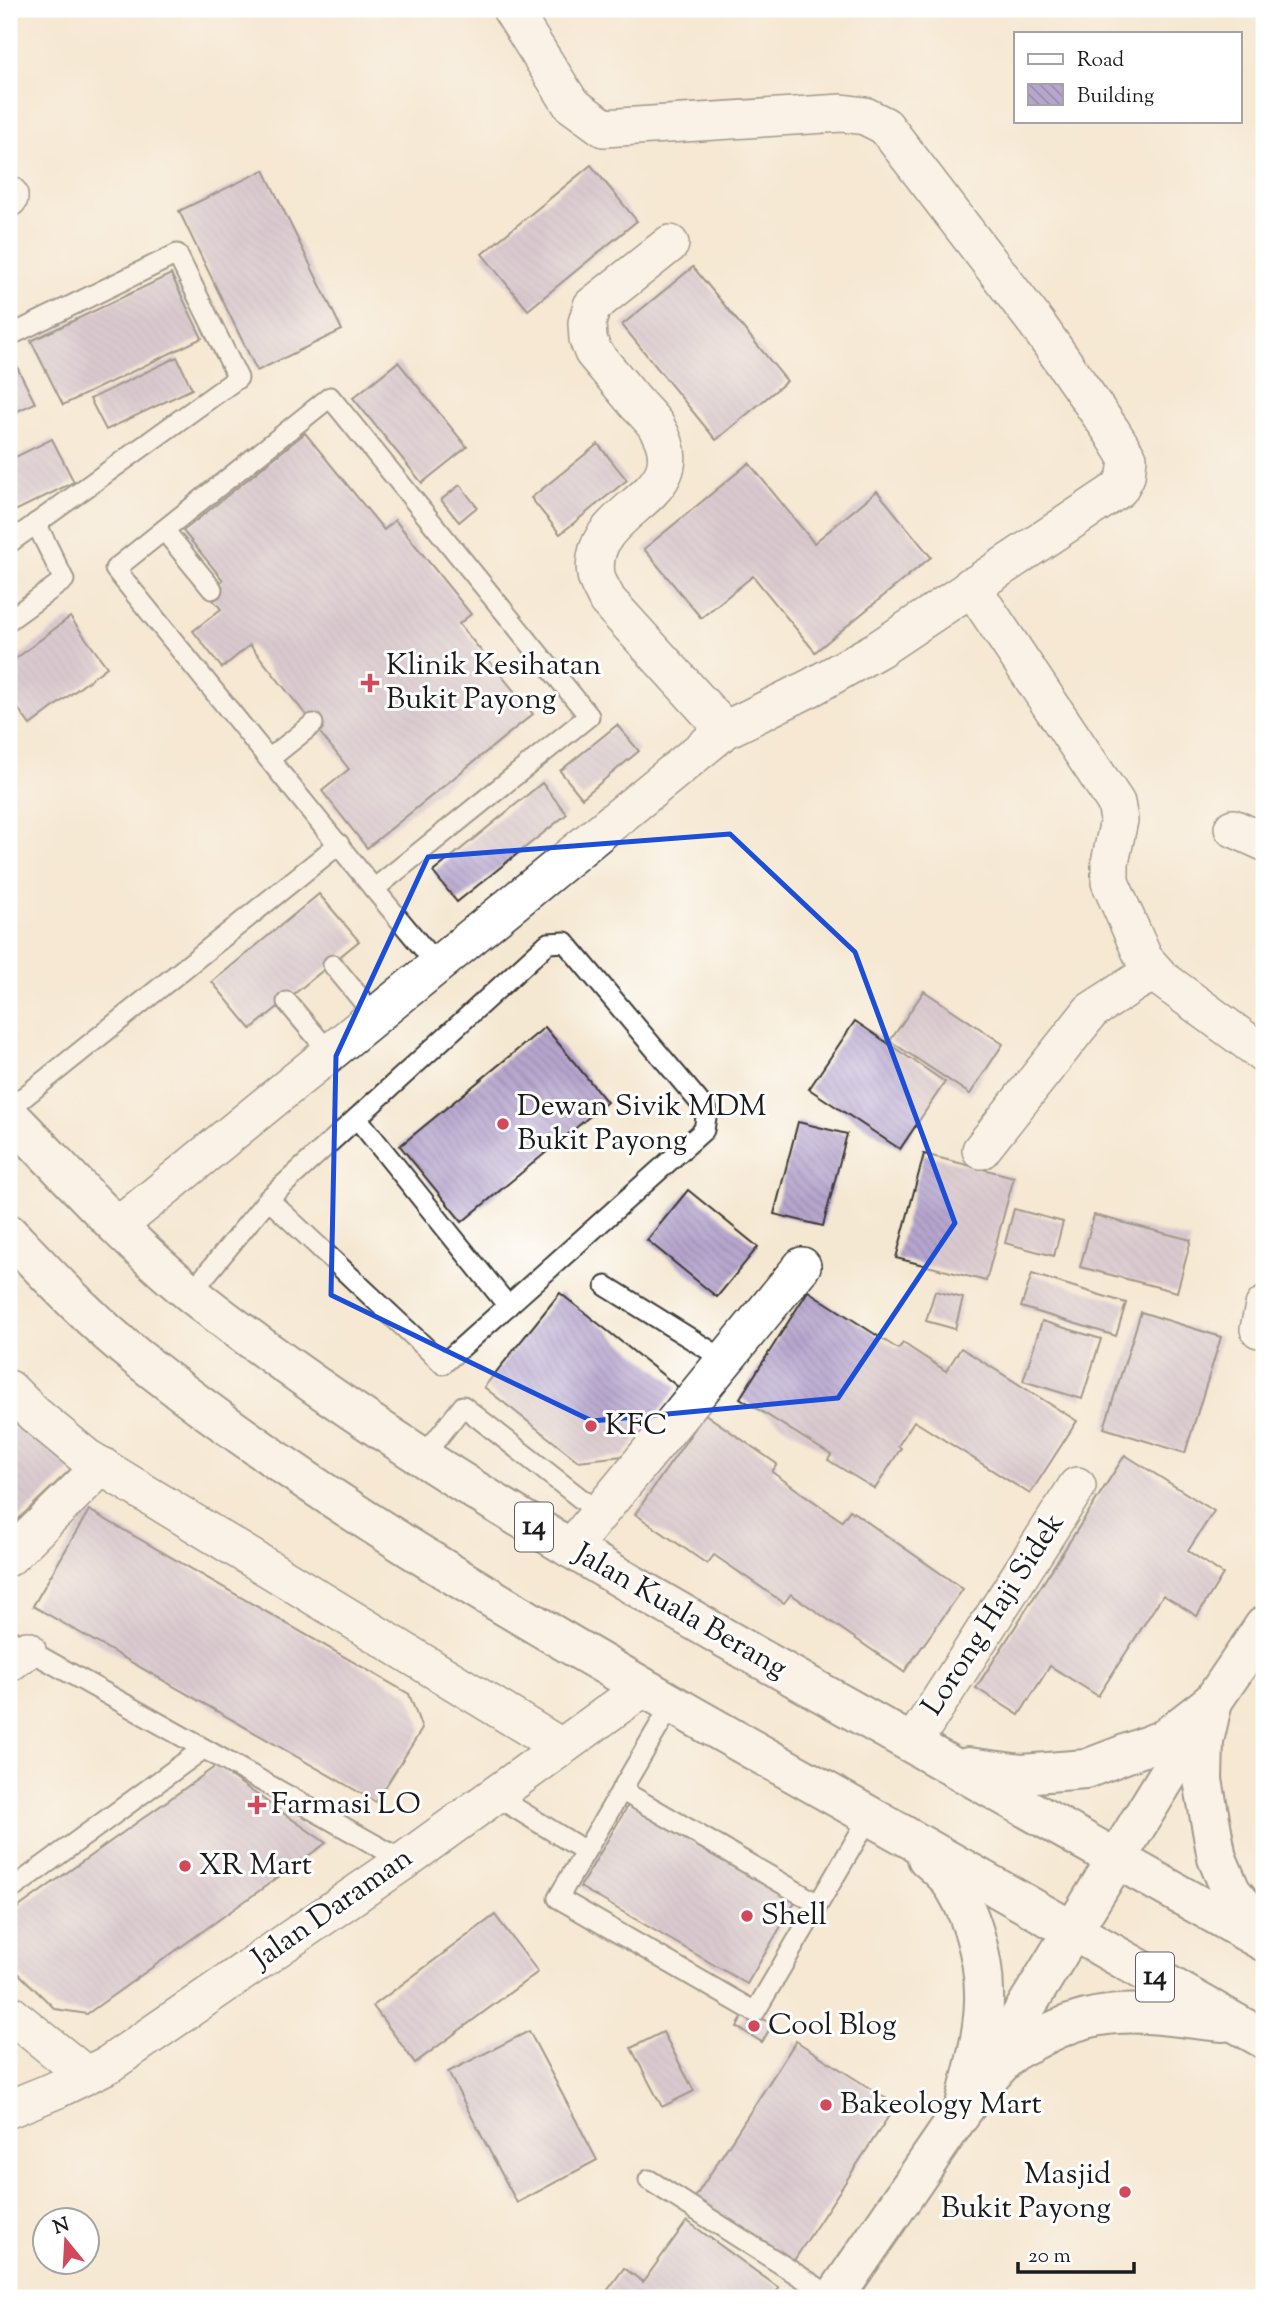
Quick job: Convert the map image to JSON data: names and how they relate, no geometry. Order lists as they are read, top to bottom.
{
  "streets": {
    "main road": ["14", "Jalan Kuala Berang"],
    "street": ["Lorong Haji Sidek", "Jalan Daraman"]
  },
  "crossings": [
    ["14", "Jalan Daraman"],
    ["Jalan Kuala Berang", "Lorong Haji Sidek"]
  ],
  "places": {
    "health": ["Klinik Kesihatan Bukit Payong", "Farmasi LO"],
    "other": [
      "Dewan Sivik MDM Bukit Payong",
      "KFC",
      "XR Mart",
      "Shell",
      "Cool Blog",
      "Bakeology Mart",
      "Masjid Bukit Payong"
    ]
  },
  "legend": ["Road", "Building"],
  "scale_bar": "20 m",
  "north": "top"
}
